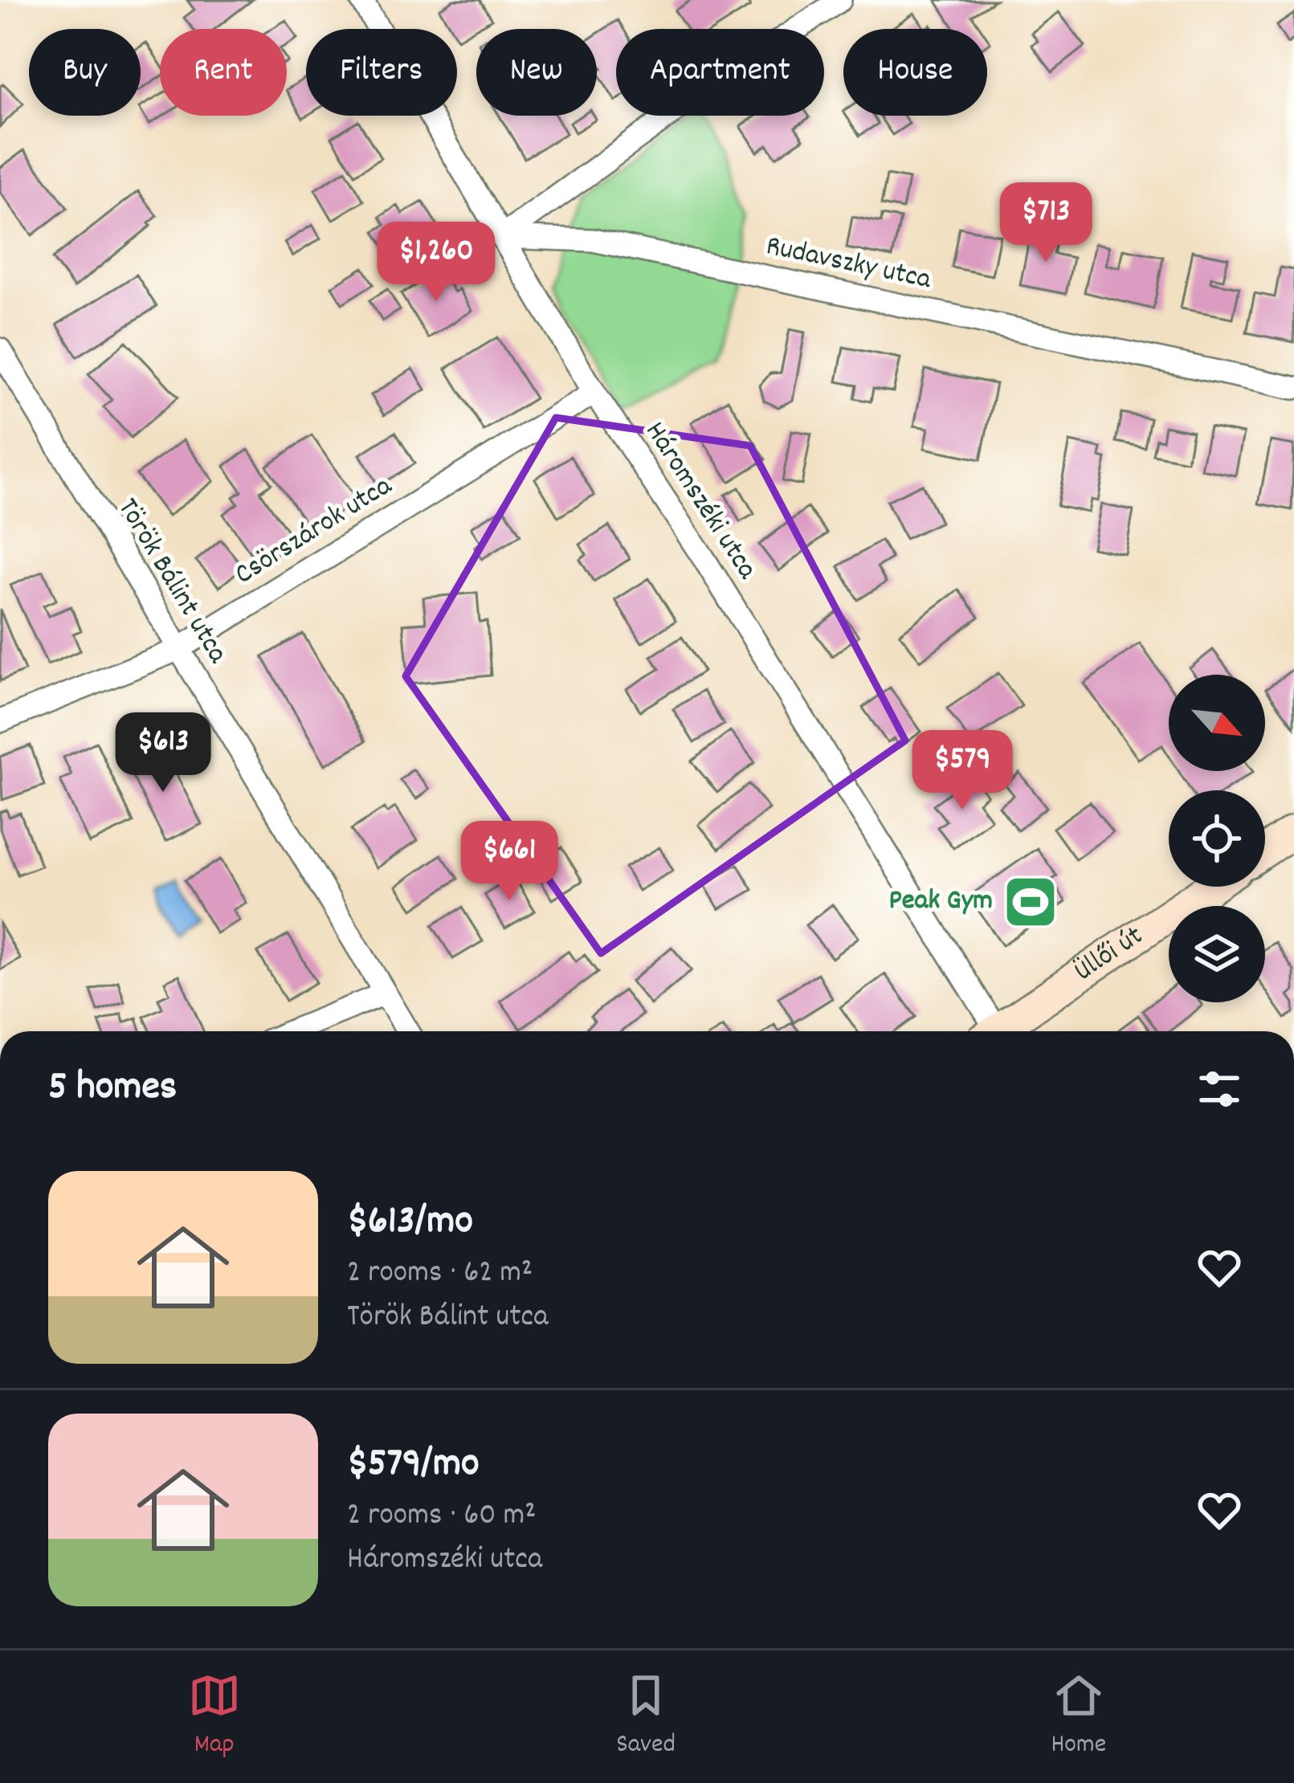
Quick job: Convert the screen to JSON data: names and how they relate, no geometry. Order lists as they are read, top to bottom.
{
  "streets": {
    "main road": ["Üllői út"],
    "street": [
      "Rudavszky utca",
      "Háromszéki utca",
      "Csörszárok utca",
      "Török Bálint utca"
    ]
  },
  "crossings": [
    ["Rudavszky utca", "Háromszéki utca"],
    ["Háromszéki utca", "Csörszárok utca"],
    ["Csörszárok utca", "Török Bálint utca"]
  ],
  "places": {
    "sports": ["Peak Gym"]
  },
  "north": "bottom right",
  "page": {
    "chip": [
      "Buy",
      "Rent",
      "Filters",
      "New",
      "Apartment",
      "House"
    ],
    "price": [
      "$713",
      "$1,260",
      "$613",
      "$579",
      "$661"
    ],
    "heading": "5 homes",
    "list": [
      {
        "name": "$613/mo",
        "note": "2 rooms · 62 m² · Török Bálint utca"
      },
      {
        "name": "$579/mo",
        "note": "2 rooms · 60 m² · Háromszéki utca"
      }
    ],
    "tabs": ["Map", "Saved", "Home"]
  }
}
